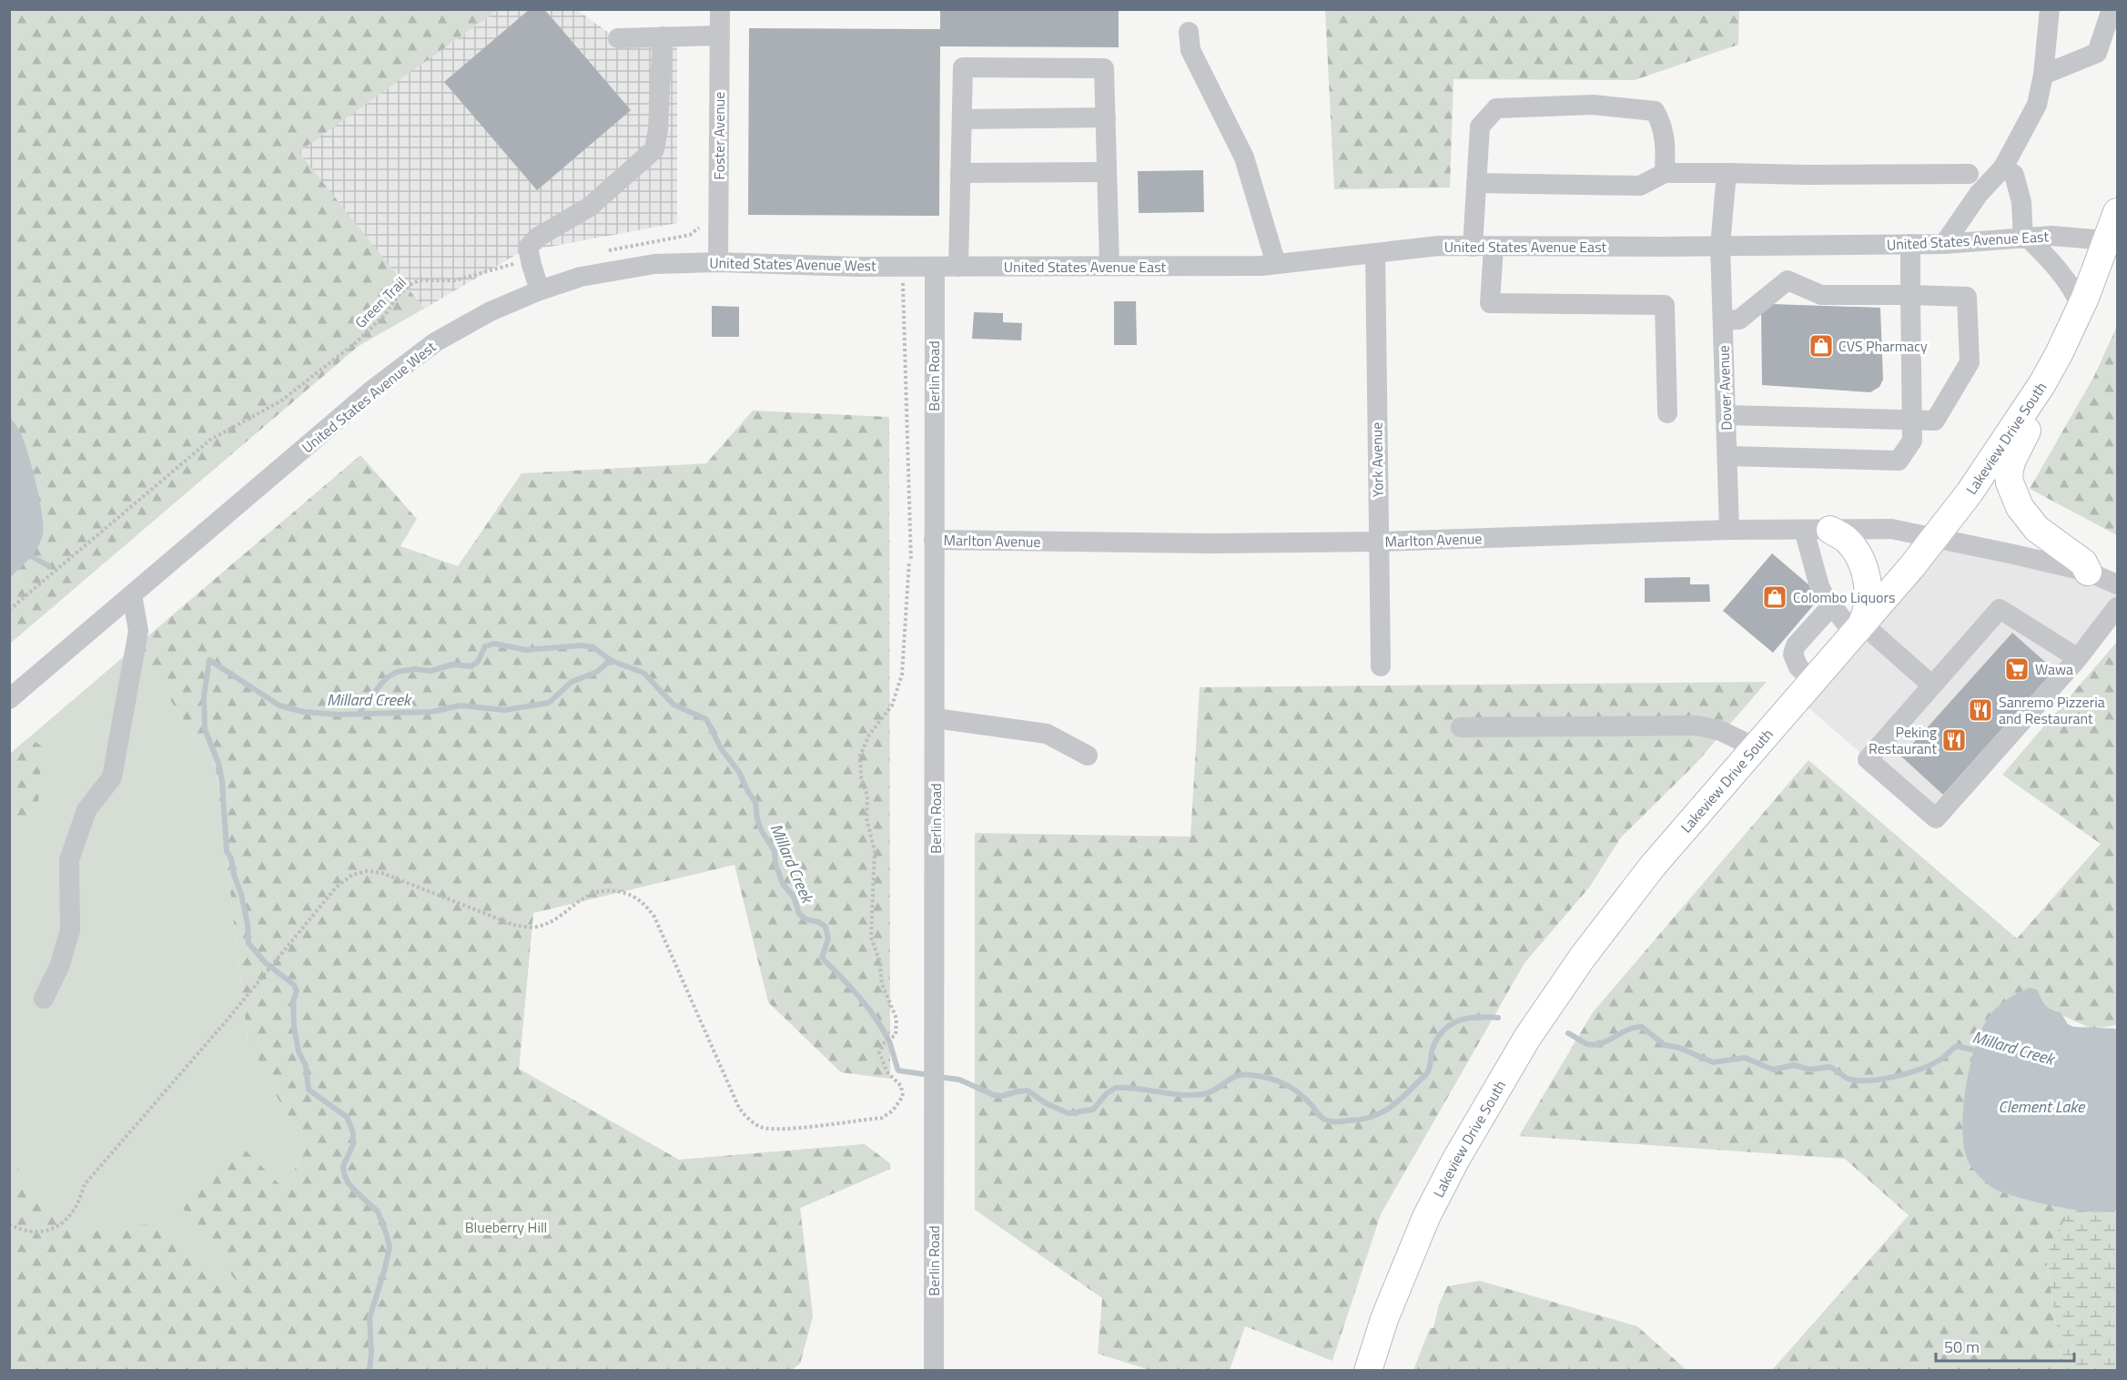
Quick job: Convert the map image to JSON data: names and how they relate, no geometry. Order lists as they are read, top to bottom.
{
  "streets": {
    "main road": ["Lakeview Drive South"],
    "street": [
      "Foster Avenue",
      "United States Avenue East",
      "United States Avenue West",
      "Berlin Road",
      "Dover Avenue",
      "York Avenue",
      "Marlton Avenue"
    ],
    "path": ["Green Trail"]
  },
  "crossings": [
    ["Foster Avenue", "United States Avenue West"],
    ["United States Avenue East", "United States Avenue West"],
    ["United States Avenue East", "Berlin Road"],
    ["United States Avenue East", "Dover Avenue"],
    ["United States Avenue East", "Lakeview Drive South"],
    ["United States Avenue East", "York Avenue"],
    ["United States Avenue West", "Berlin Road"],
    ["Berlin Road", "Marlton Avenue"],
    ["Dover Avenue", "Marlton Avenue"],
    ["Lakeview Drive South", "Marlton Avenue"],
    ["York Avenue", "Marlton Avenue"]
  ],
  "water": ["Millard Creek", "Clement Lake"],
  "parks": ["Blueberry Hill"],
  "places": {
    "shop": ["CVS Pharmacy", "Colombo Liquors"],
    "supermarket": ["Wawa"],
    "restaurant": ["Sanremo Pizzeria and Restaurant", "Peking Restaurant"]
  },
  "scale_bar": "50 m"
}
